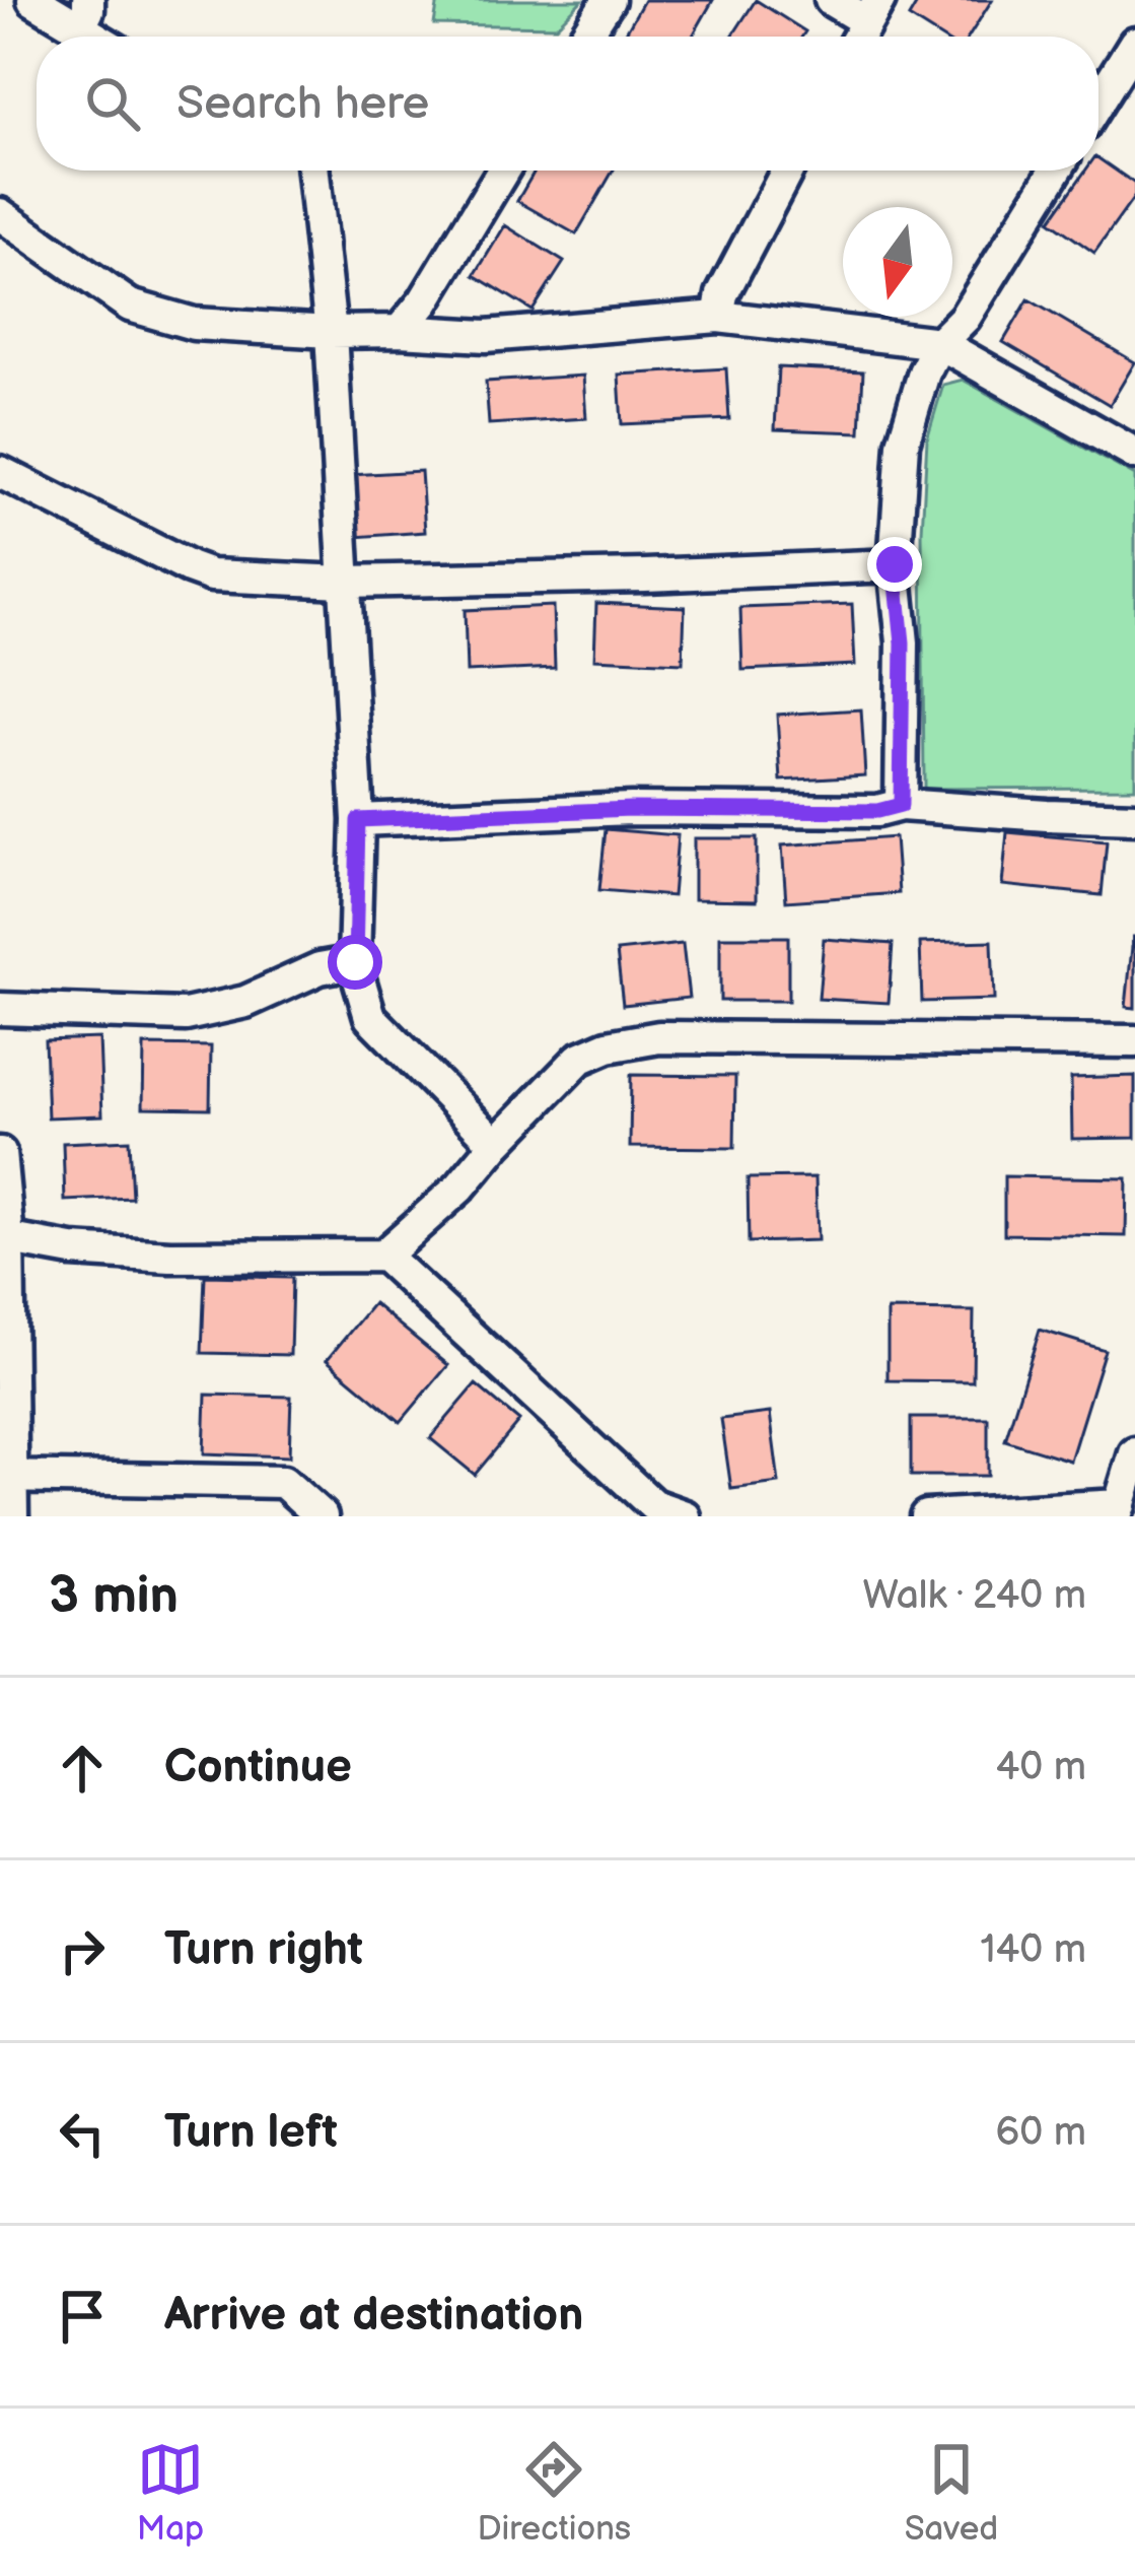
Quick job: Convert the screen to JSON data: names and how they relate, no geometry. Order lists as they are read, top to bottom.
{
  "north": "bottom",
  "page": {
    "search": "Search here",
    "heading": ["3 min", "Walk · 240 m"],
    "list": [
      ["Continue", "40 m"],
      ["Turn right", "140 m"],
      ["Turn left", "60 m"],
      "Arrive at destination"
    ],
    "nav": ["Map", "Directions", "Saved"]
  }
}
